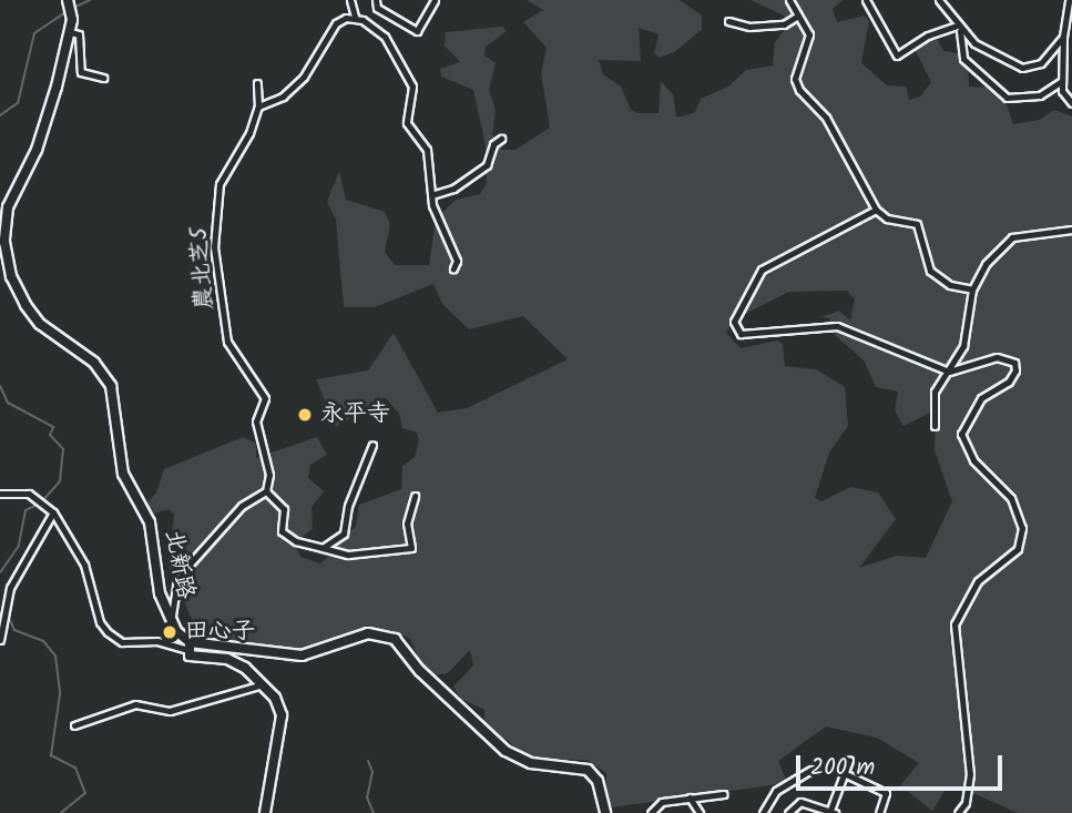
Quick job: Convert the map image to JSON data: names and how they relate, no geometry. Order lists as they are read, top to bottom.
{
  "streets": {
    "main road": ["北新路"],
    "street": ["農北芝5"]
  },
  "places": ["永平寺", "田心子"],
  "scale_bar": "200 m"
}
